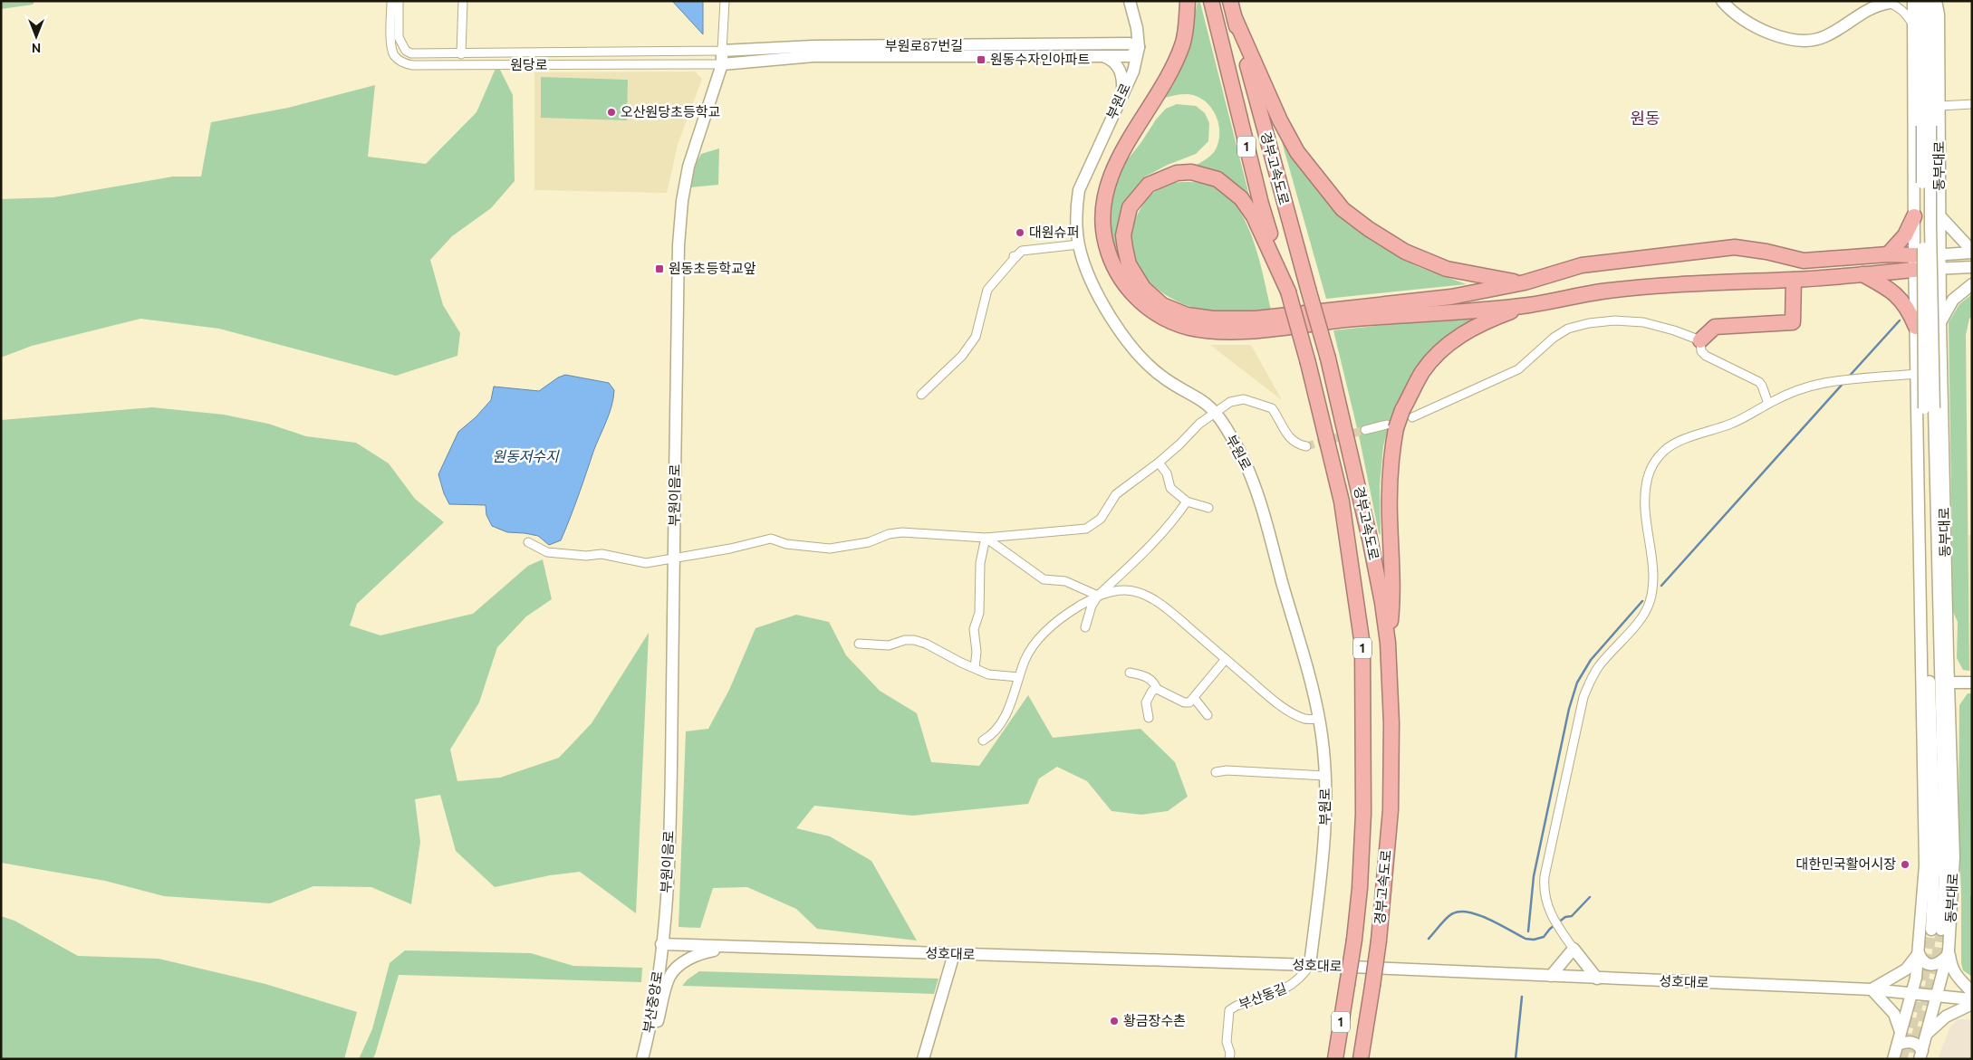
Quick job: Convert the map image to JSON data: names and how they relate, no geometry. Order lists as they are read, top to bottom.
{
  "streets": {
    "highway": ["1", "경부고속도로"],
    "main road": [
      "부원로87번길",
      "부원로",
      "동부대로",
      "부원이음로",
      "성호대로",
      "부산중앙로"
    ],
    "street": ["원당로", "부산동길"]
  },
  "crossings": [
    ["부원로87번길", "원당로"],
    ["부원로87번길", "부원로"],
    ["부원로87번길", "부원이음로"],
    ["원당로", "부원이음로"],
    ["부원로", "성호대로"],
    ["부원로", "부산동길"],
    ["동부대로", "성호대로"],
    ["부원이음로", "성호대로"],
    ["부원이음로", "부산중앙로"],
    ["성호대로", "부산동길"],
    ["성호대로", "부산중앙로"]
  ],
  "districts": ["원동"],
  "water": ["원동저수지"],
  "places": {
    "transit": ["원동수자인아파트", "원동초등학교앞"],
    "other": [
      "오산원당초등학교",
      "대원슈퍼",
      "대한민국활어시장",
      "황금장수촌"
    ]
  },
  "north": "bottom"
}
